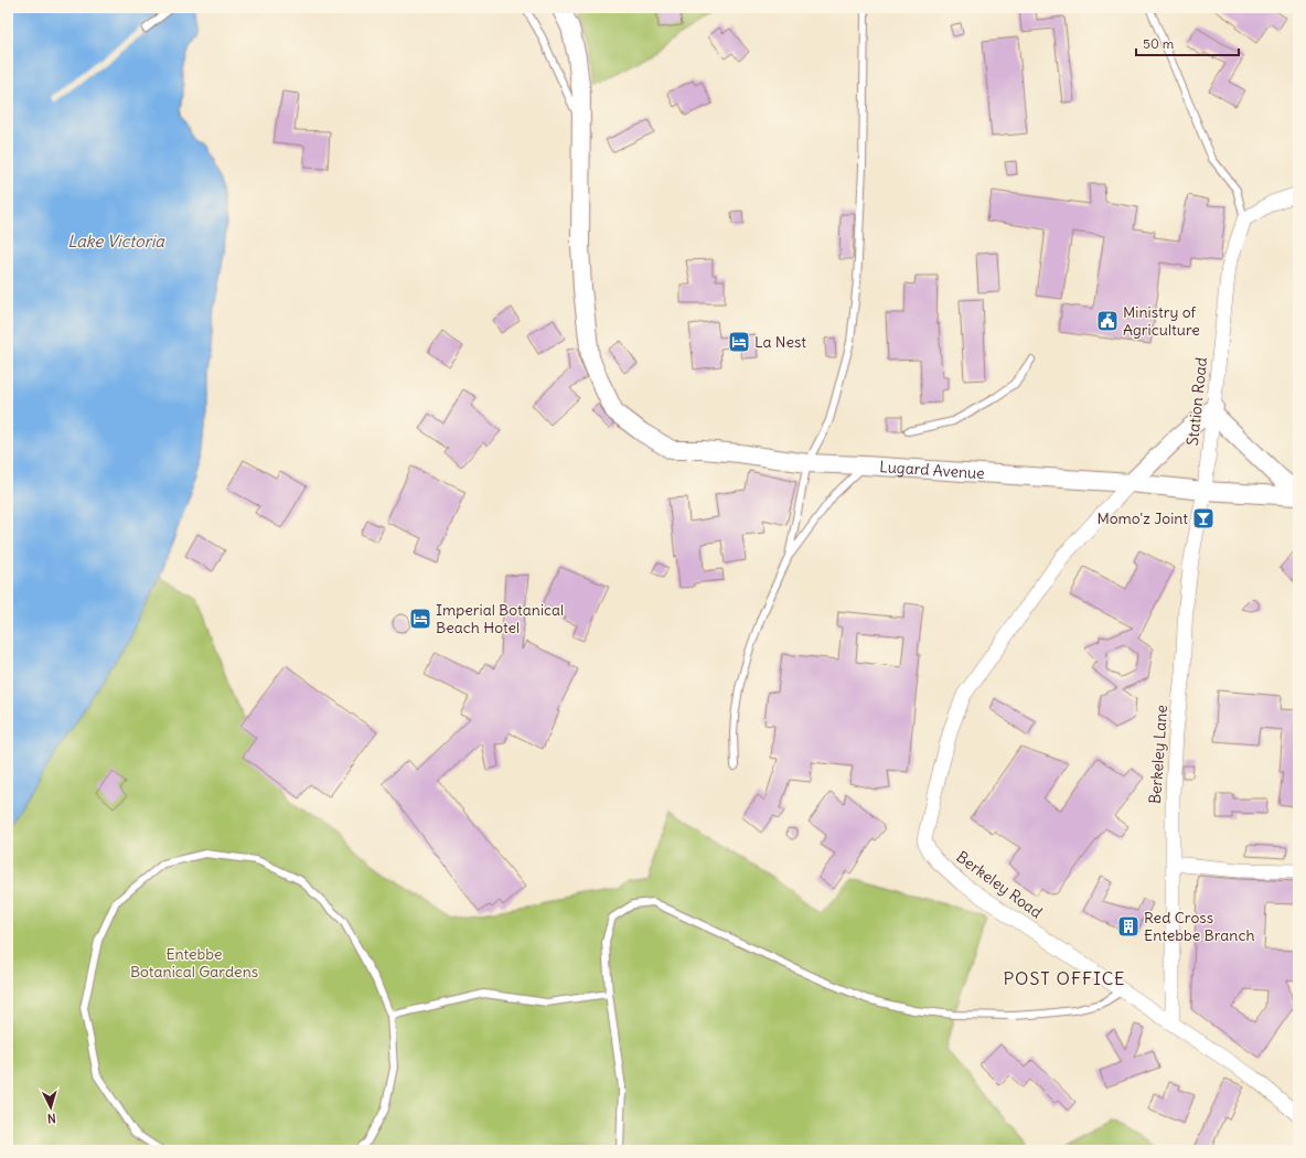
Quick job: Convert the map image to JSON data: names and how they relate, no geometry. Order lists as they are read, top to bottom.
{
  "streets": {
    "street": [
      "Station Road",
      "Lugard Avenue",
      "Berkeley Lane",
      "Berkeley Road"
    ]
  },
  "crossings": [
    ["Station Road", "Lugard Avenue"],
    ["Station Road", "Berkeley Lane"],
    ["Lugard Avenue", "Berkeley Lane"],
    ["Lugard Avenue", "Berkeley Road"],
    ["Berkeley Lane", "Berkeley Road"]
  ],
  "districts": ["POST OFFICE"],
  "water": ["Lake Victoria"],
  "parks": ["Entebbe Botanical Gardens"],
  "places": {
    "public building": ["Ministry of Agriculture"],
    "hotel": ["La Nest", "Imperial Botanical Beach Hotel"],
    "bar": ["Momo'z Joint"],
    "building": ["Red Cross Entebbe Branch"]
  },
  "scale_bar": "50 m",
  "north": "bottom"
}
